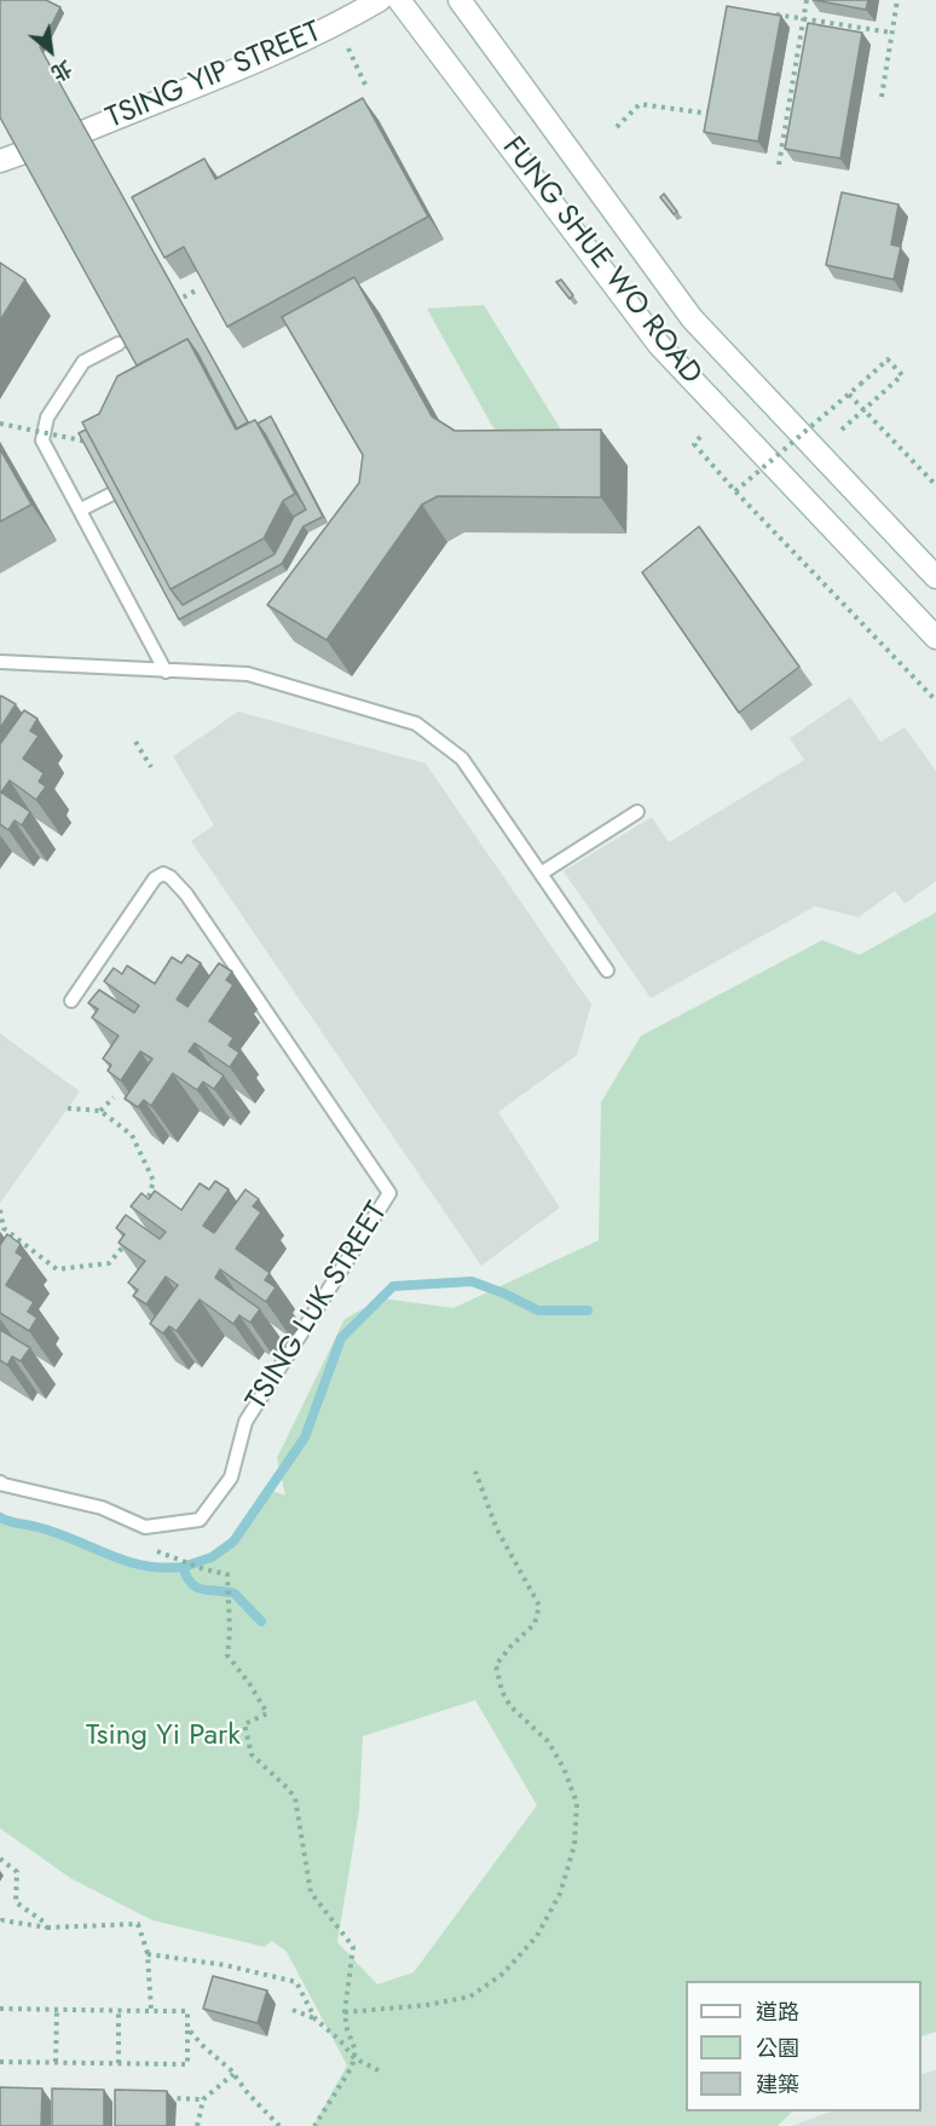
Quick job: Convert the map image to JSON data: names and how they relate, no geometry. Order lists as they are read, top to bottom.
{
  "streets": {
    "main road": ["TSING YIP STREET", "FUNG SHUE WO ROAD"],
    "lane": ["TSING LUK STREET"]
  },
  "parks": ["Tsing Yi Park"],
  "legend": ["道路", "公園", "建築"],
  "north": "bottom right"
}
